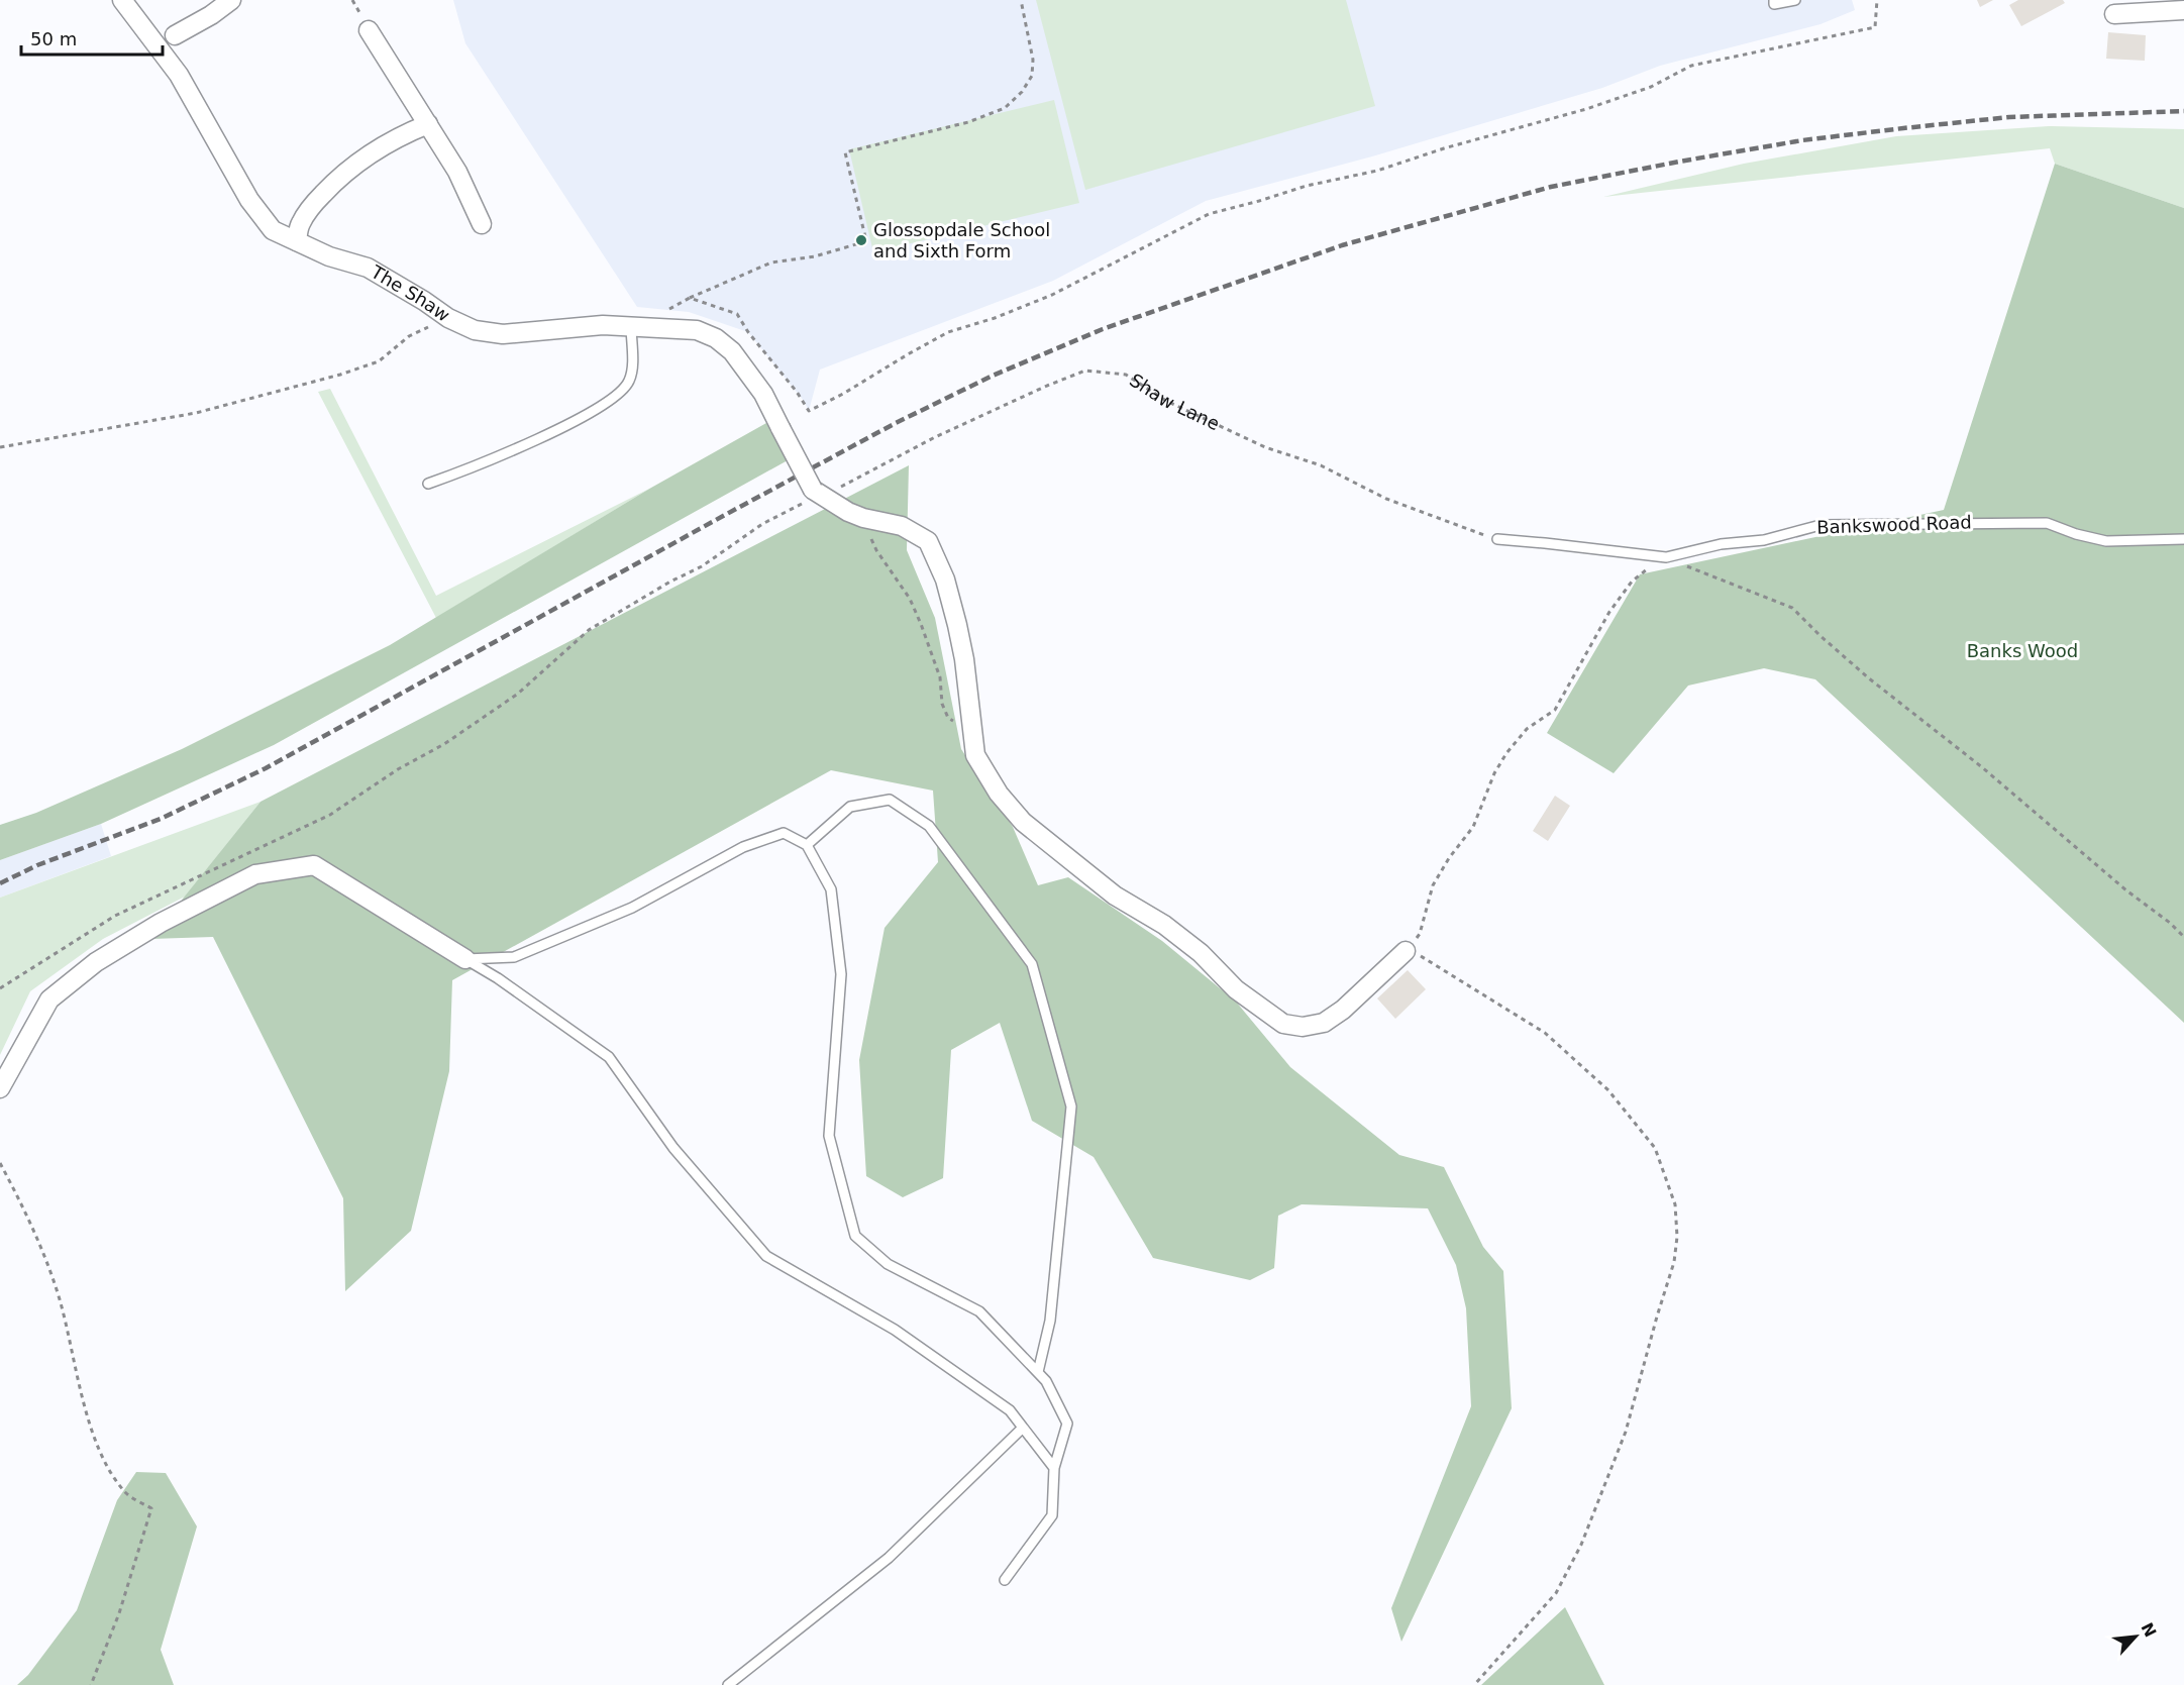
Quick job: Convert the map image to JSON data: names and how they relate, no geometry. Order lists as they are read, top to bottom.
{
  "streets": {
    "street": ["The Shaw"],
    "lane": ["Bankswood Road"],
    "path": ["Shaw Lane"]
  },
  "crossings": [
    ["The Shaw", "Shaw Lane"],
    ["Shaw Lane", "Bankswood Road"]
  ],
  "parks": ["Banks Wood"],
  "places": ["Glossopdale School and Sixth Form"],
  "scale_bar": "50 m",
  "north": "top right"
}
